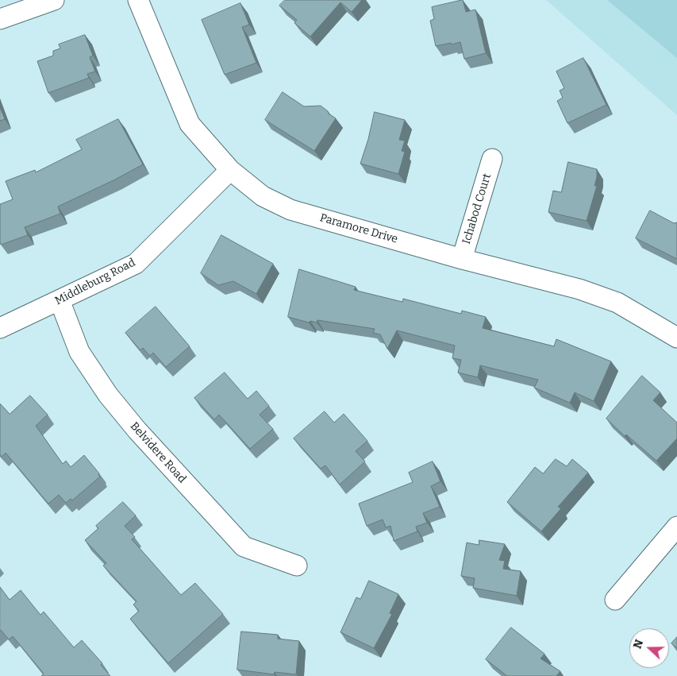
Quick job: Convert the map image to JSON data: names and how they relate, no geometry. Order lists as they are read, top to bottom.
{
  "streets": {
    "street": [
      "Ichabod Court",
      "Paramore Drive",
      "Middleburg Road",
      "Belvidere Road"
    ]
  },
  "crossings": [
    ["Ichabod Court", "Paramore Drive"],
    ["Paramore Drive", "Middleburg Road"],
    ["Middleburg Road", "Belvidere Road"]
  ],
  "north": "left"
}
